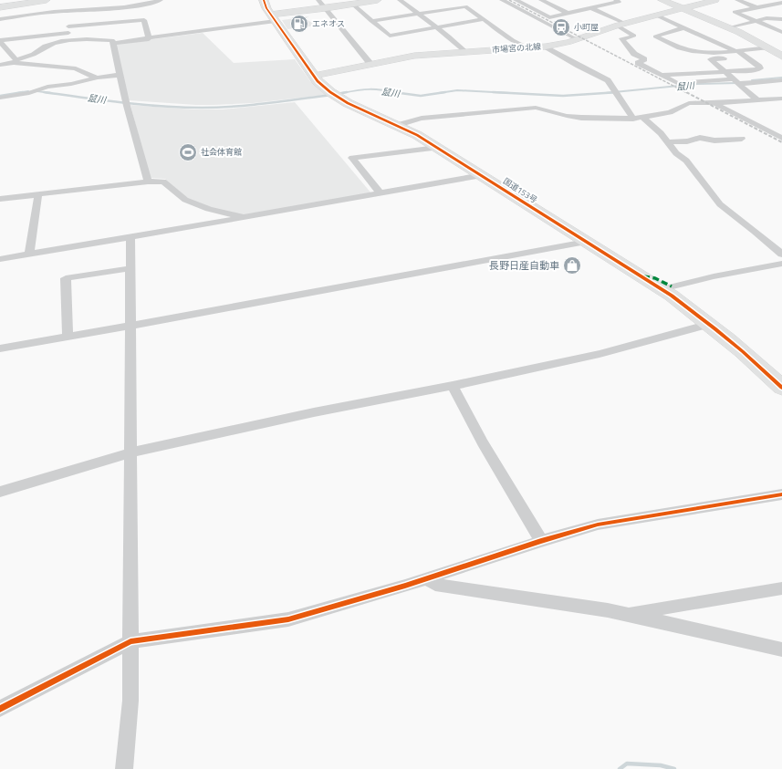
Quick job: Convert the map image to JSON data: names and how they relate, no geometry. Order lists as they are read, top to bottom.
{
  "streets": {
    "highway": ["国道153号"],
    "street": ["市場宮の北線"]
  },
  "crossings": [
    ["市場宮の北線", "国道153号"]
  ],
  "water": ["鼠川"],
  "places": {
    "fuel station": ["エネオス"],
    "station": ["小町屋"],
    "sports": ["社会体育館"],
    "shop": ["長野日産自動車"]
  }
}
